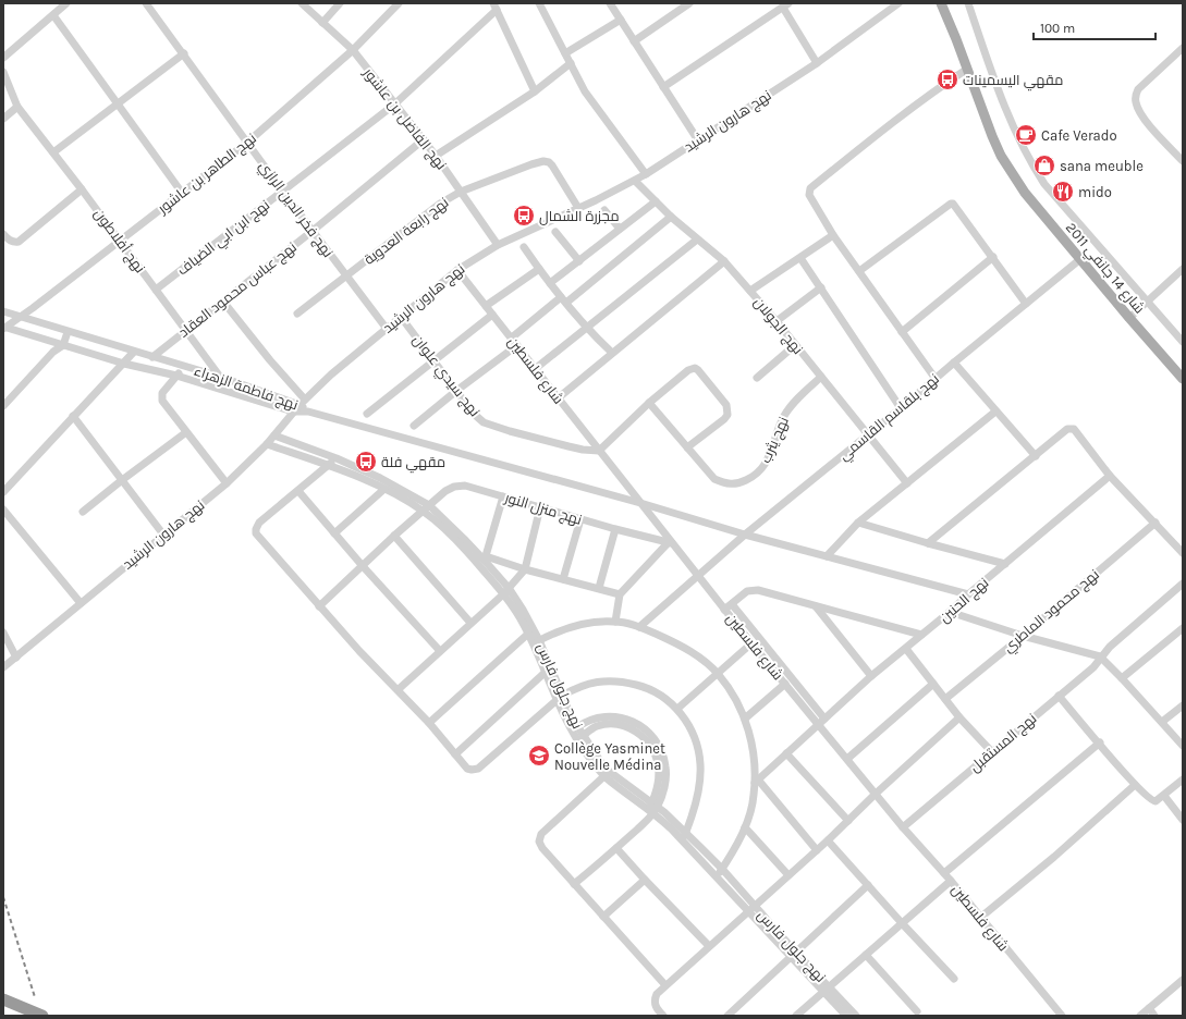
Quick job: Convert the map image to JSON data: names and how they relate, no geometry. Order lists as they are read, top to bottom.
{
  "streets": {
    "main road": ["شارع 14 جانفي 2011"],
    "street": [
      "نهج الفاضل بن عاشور",
      "نهج هارون الرشيد",
      "نهج الطاهر بن عاشور",
      "نهج فخر الدين الرازي",
      "نهج رابعة العدوية",
      "نهج ابن ابي الضياف",
      "نهج أفلاطون",
      "نهج عباس محمود العقاد",
      "نهج الجولان",
      "شارع فلسطين",
      "نهج سيدي علوان",
      "نهج فاطمة الزهراء",
      "نهج بلقاسم القاسمي",
      "نهج يثرب",
      "نهج منزل النور",
      "نهج الحنين",
      "نهج محمود الماطري",
      "نهج جلول فارس",
      "نهج المستقبل"
    ]
  },
  "crossings": [
    ["نهج الفاضل بن عاشور", "نهج هارون الرشيد"],
    ["نهج الفاضل بن عاشور", "نهج الطاهر بن عاشور"],
    ["نهج الفاضل بن عاشور", "نهج رابعة العدوية"],
    ["نهج الفاضل بن عاشور", "نهج ابن ابي الضياف"],
    ["نهج الفاضل بن عاشور", "نهج عباس محمود العقاد"],
    ["نهج هارون الرشيد", "نهج فخر الدين الرازي"],
    ["نهج هارون الرشيد", "نهج رابعة العدوية"],
    ["نهج هارون الرشيد", "نهج الجولان"],
    ["نهج هارون الرشيد", "شارع فلسطين"],
    ["نهج هارون الرشيد", "نهج سيدي علوان"],
    ["نهج هارون الرشيد", "نهج فاطمة الزهراء"],
    ["نهج هارون الرشيد", "نهج جلول فارس"],
    ["نهج الطاهر بن عاشور", "نهج فخر الدين الرازي"],
    ["نهج الطاهر بن عاشور", "نهج أفلاطون"],
    ["نهج الطاهر بن عاشور", "نهج فاطمة الزهراء"],
    ["نهج فخر الدين الرازي", "نهج رابعة العدوية"],
    ["نهج فخر الدين الرازي", "نهج ابن ابي الضياف"],
    ["نهج فخر الدين الرازي", "نهج عباس محمود العقاد"],
    ["نهج ابن ابي الضياف", "نهج أفلاطون"],
    ["نهج أفلاطون", "نهج عباس محمود العقاد"],
    ["نهج أفلاطون", "نهج فاطمة الزهراء"],
    ["شارع 14 جانفي 2011", "نهج بلقاسم القاسمي"],
    ["نهج عباس محمود العقاد", "نهج فاطمة الزهراء"],
    ["نهج الجولان", "نهج بلقاسم القاسمي"],
    ["نهج الجولان", "نهج يثرب"],
    ["شارع فلسطين", "نهج سيدي علوان"],
    ["شارع فلسطين", "نهج بلقاسم القاسمي"],
    ["شارع فلسطين", "نهج منزل النور"],
    ["شارع فلسطين", "نهج الحنين"],
    ["شارع فلسطين", "نهج المستقبل"],
    ["نهج منزل النور", "نهج جلول فارس"]
  ],
  "places": {
    "bus stop": ["مقهي اليسمينات", "مجزرة الشمال", "مقهي فلة"],
    "cafe": ["Cafe Verado"],
    "shop": ["sana meuble"],
    "restaurant": ["mido"],
    "school or university": ["Collège Yasminet Nouvelle Médina"]
  },
  "scale_bar": "100 m"
}
